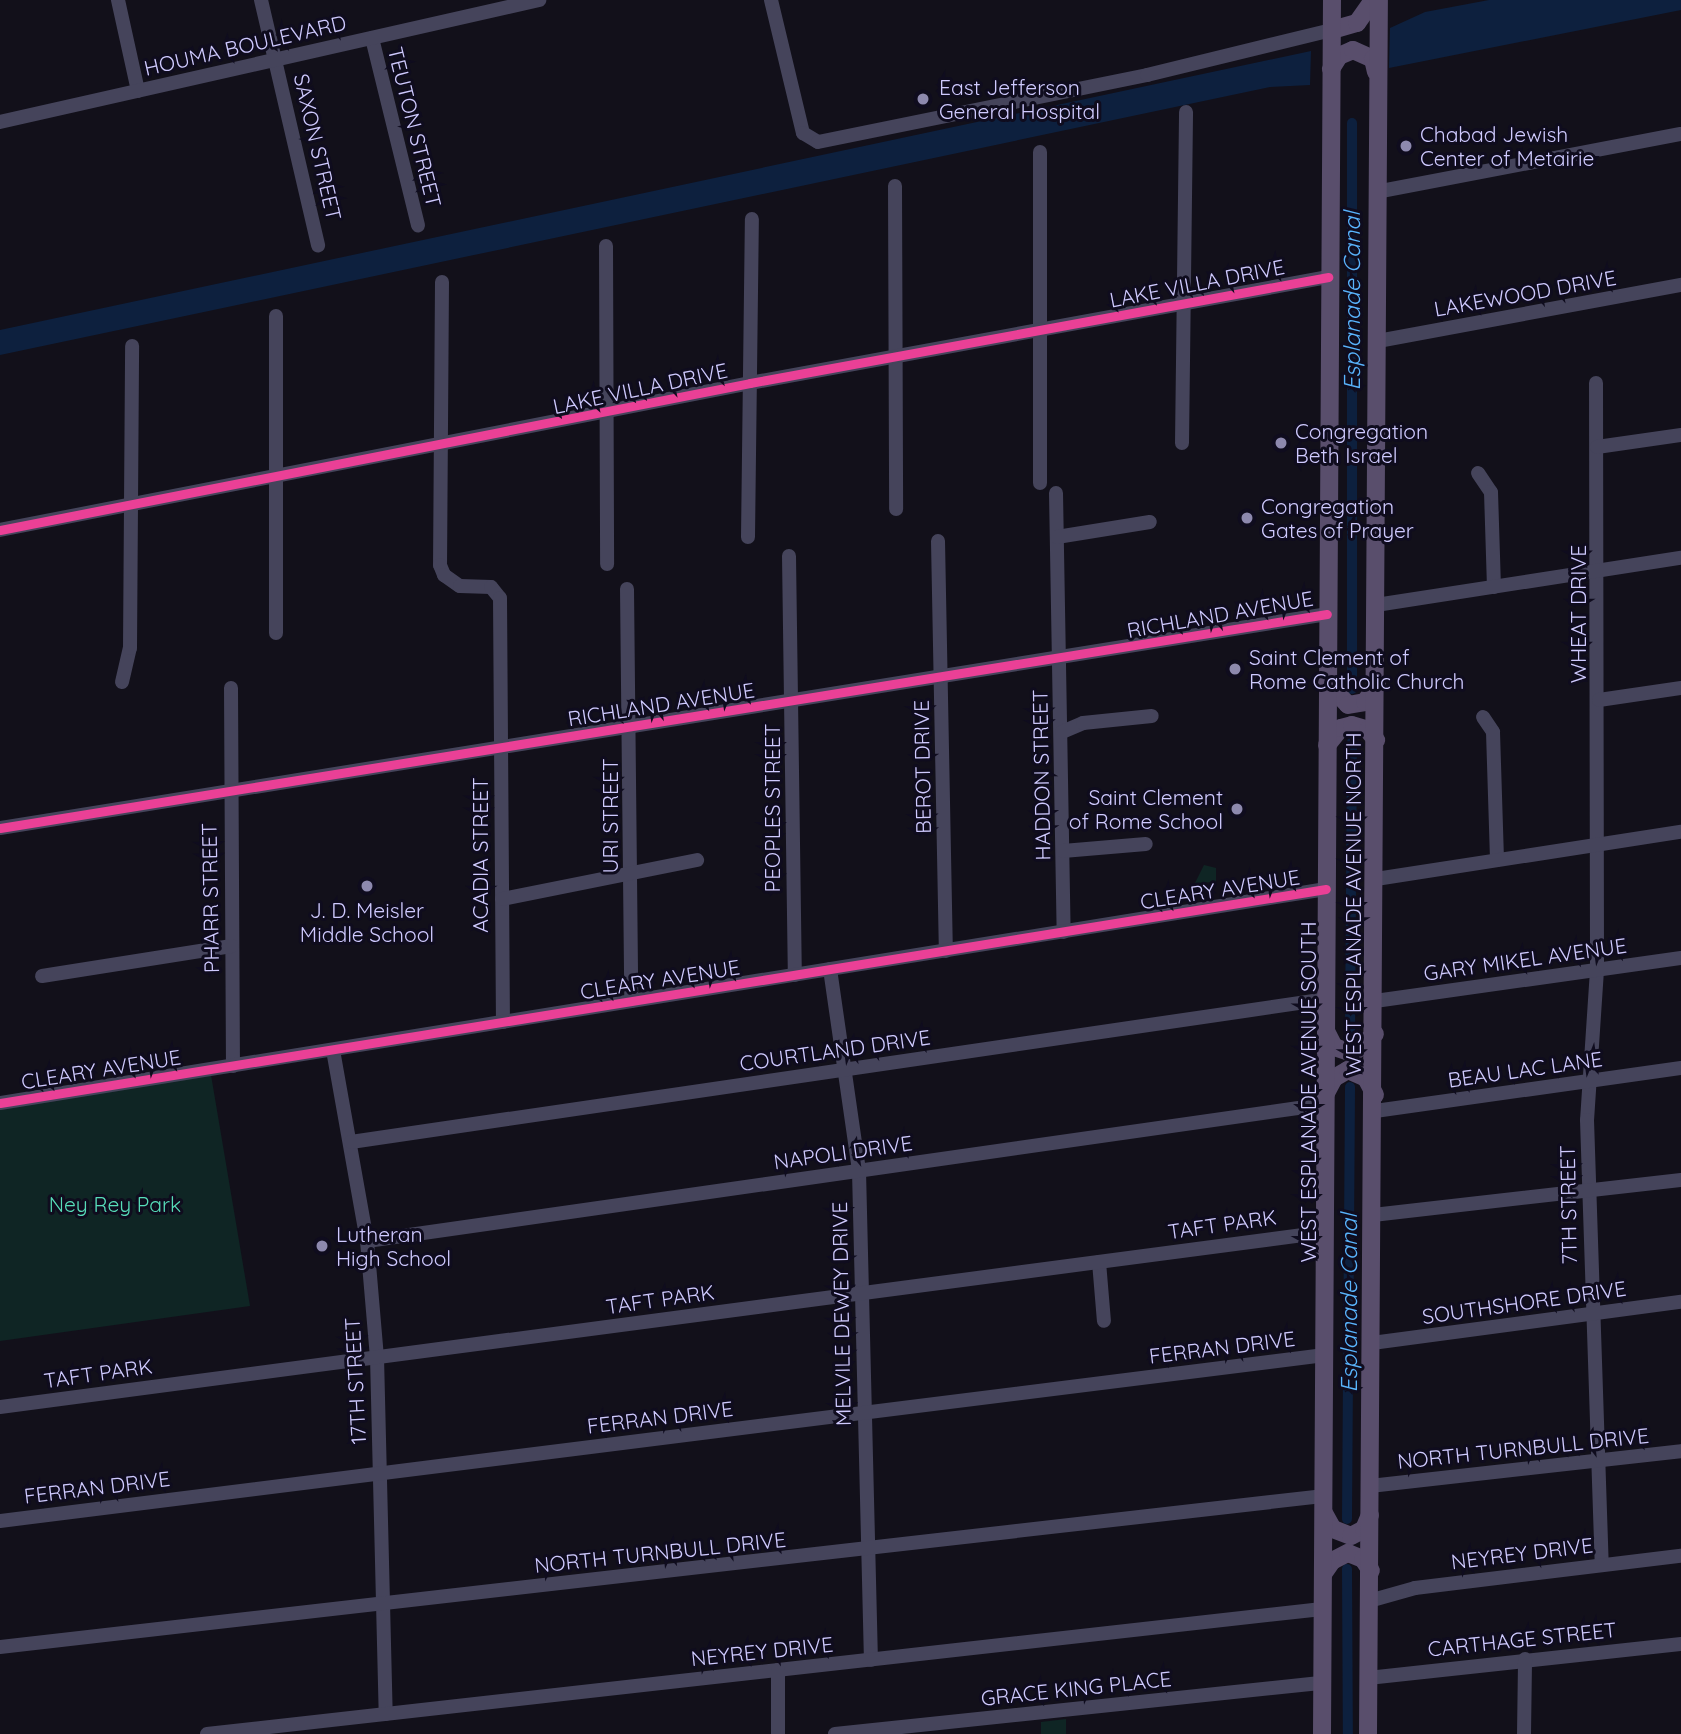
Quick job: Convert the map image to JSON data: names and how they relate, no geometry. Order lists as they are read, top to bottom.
{
  "streets": {
    "main road": ["WEST ESPLANADE AVENUE NORTH", "WEST ESPLANADE AVENUE SOUTH"],
    "street": [
      "HOUMA BOULEVARD",
      "TEUTON STREET",
      "SAXON STREET",
      "LAKE VILLA DRIVE",
      "LAKEWOOD DRIVE",
      "RICHLAND AVENUE",
      "WHEAT DRIVE",
      "BEROT DRIVE",
      "HADDON STREET",
      "PEOPLES STREET",
      "URI STREET",
      "ACADIA STREET",
      "CLEARY AVENUE",
      "PHARR STREET",
      "GARY MIKEL AVENUE",
      "COURTLAND DRIVE",
      "BEAU LAC LANE",
      "NAPOLI DRIVE",
      "7TH STREET",
      "TAFT PARK",
      "SOUTHSHORE DRIVE",
      "MELVILE DEWEY DRIVE",
      "FERRAN DRIVE",
      "17TH STREET",
      "NORTH TURNBULL DRIVE",
      "NEYREY DRIVE",
      "CARTHAGE STREET",
      "GRACE KING PLACE"
    ]
  },
  "crossings": [
    ["HOUMA BOULEVARD", "TEUTON STREET"],
    ["HOUMA BOULEVARD", "SAXON STREET"],
    ["LAKE VILLA DRIVE", "ACADIA STREET"],
    ["LAKE VILLA DRIVE", "WEST ESPLANADE AVENUE SOUTH"],
    ["LAKEWOOD DRIVE", "WEST ESPLANADE AVENUE NORTH"],
    ["RICHLAND AVENUE", "BEROT DRIVE"],
    ["RICHLAND AVENUE", "HADDON STREET"],
    ["RICHLAND AVENUE", "PEOPLES STREET"],
    ["RICHLAND AVENUE", "URI STREET"],
    ["RICHLAND AVENUE", "ACADIA STREET"],
    ["RICHLAND AVENUE", "PHARR STREET"],
    ["RICHLAND AVENUE", "WEST ESPLANADE AVENUE SOUTH"],
    ["WHEAT DRIVE", "7TH STREET"],
    ["BEROT DRIVE", "CLEARY AVENUE"],
    ["HADDON STREET", "CLEARY AVENUE"],
    ["PEOPLES STREET", "CLEARY AVENUE"],
    ["URI STREET", "CLEARY AVENUE"],
    ["ACADIA STREET", "CLEARY AVENUE"],
    ["CLEARY AVENUE", "PHARR STREET"],
    ["CLEARY AVENUE", "WEST ESPLANADE AVENUE SOUTH"],
    ["CLEARY AVENUE", "MELVILE DEWEY DRIVE"],
    ["CLEARY AVENUE", "17TH STREET"],
    ["WEST ESPLANADE AVENUE NORTH", "GARY MIKEL AVENUE"],
    ["WEST ESPLANADE AVENUE NORTH", "BEAU LAC LANE"],
    ["WEST ESPLANADE AVENUE NORTH", "SOUTHSHORE DRIVE"],
    ["WEST ESPLANADE AVENUE NORTH", "NORTH TURNBULL DRIVE"],
    ["WEST ESPLANADE AVENUE NORTH", "NEYREY DRIVE"],
    ["WEST ESPLANADE AVENUE NORTH", "CARTHAGE STREET"],
    ["GARY MIKEL AVENUE", "7TH STREET"],
    ["COURTLAND DRIVE", "WEST ESPLANADE AVENUE SOUTH"],
    ["COURTLAND DRIVE", "MELVILE DEWEY DRIVE"],
    ["COURTLAND DRIVE", "17TH STREET"],
    ["BEAU LAC LANE", "7TH STREET"],
    ["WEST ESPLANADE AVENUE SOUTH", "NAPOLI DRIVE"],
    ["WEST ESPLANADE AVENUE SOUTH", "TAFT PARK"],
    ["WEST ESPLANADE AVENUE SOUTH", "FERRAN DRIVE"],
    ["WEST ESPLANADE AVENUE SOUTH", "NORTH TURNBULL DRIVE"],
    ["WEST ESPLANADE AVENUE SOUTH", "NEYREY DRIVE"],
    ["WEST ESPLANADE AVENUE SOUTH", "GRACE KING PLACE"],
    ["NAPOLI DRIVE", "MELVILE DEWEY DRIVE"],
    ["NAPOLI DRIVE", "17TH STREET"],
    ["7TH STREET", "SOUTHSHORE DRIVE"],
    ["7TH STREET", "NORTH TURNBULL DRIVE"],
    ["7TH STREET", "NEYREY DRIVE"],
    ["TAFT PARK", "MELVILE DEWEY DRIVE"],
    ["TAFT PARK", "17TH STREET"],
    ["MELVILE DEWEY DRIVE", "FERRAN DRIVE"],
    ["MELVILE DEWEY DRIVE", "NORTH TURNBULL DRIVE"],
    ["MELVILE DEWEY DRIVE", "NEYREY DRIVE"],
    ["FERRAN DRIVE", "17TH STREET"],
    ["17TH STREET", "NORTH TURNBULL DRIVE"],
    ["17TH STREET", "NEYREY DRIVE"]
  ],
  "water": ["Esplanade Canal"],
  "parks": ["Ney Rey Park"],
  "places": [
    "East Jefferson General Hospital",
    "Chabad Jewish Center of Metairie",
    "Congregation Beth Israel",
    "Congregation Gates of Prayer",
    "Saint Clement of Rome Catholic Church",
    "Saint Clement of Rome School",
    "J. D. Meisler Middle School",
    "Lutheran High School"
  ]
}
